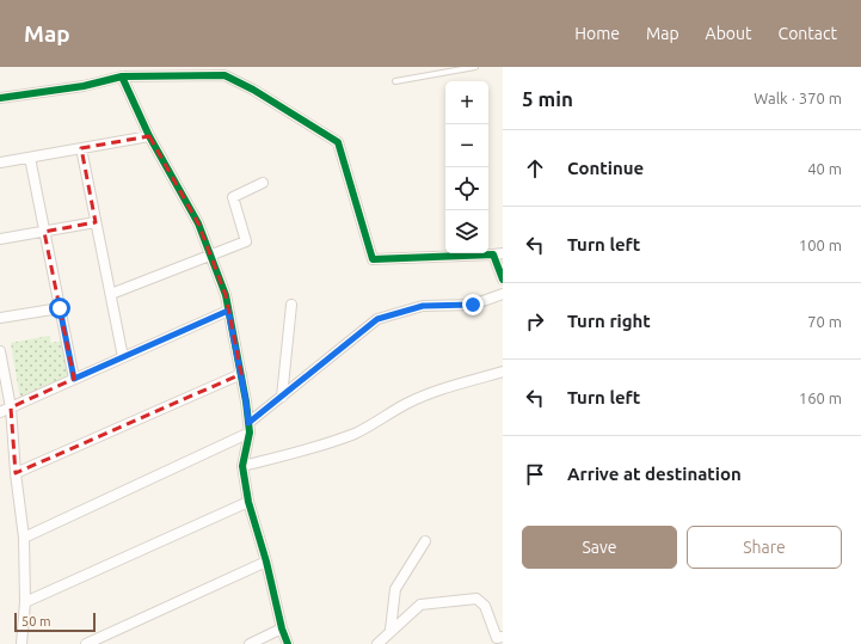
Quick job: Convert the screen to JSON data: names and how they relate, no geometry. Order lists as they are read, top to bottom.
{
  "scale_bar": "50 m",
  "page": {
    "header": "Map",
    "nav": [
      "Home",
      "Map",
      "About",
      "Contact"
    ],
    "heading": ["5 min", "Walk · 370 m"],
    "map_buttons": ["+", "−"],
    "list": [
      ["Continue", "40 m"],
      ["Turn left", "100 m"],
      ["Turn right", "70 m"],
      ["Turn left", "160 m"],
      "Arrive at destination"
    ],
    "buttons": ["Save", "Share"],
    "scale": "50 m"
  }
}
